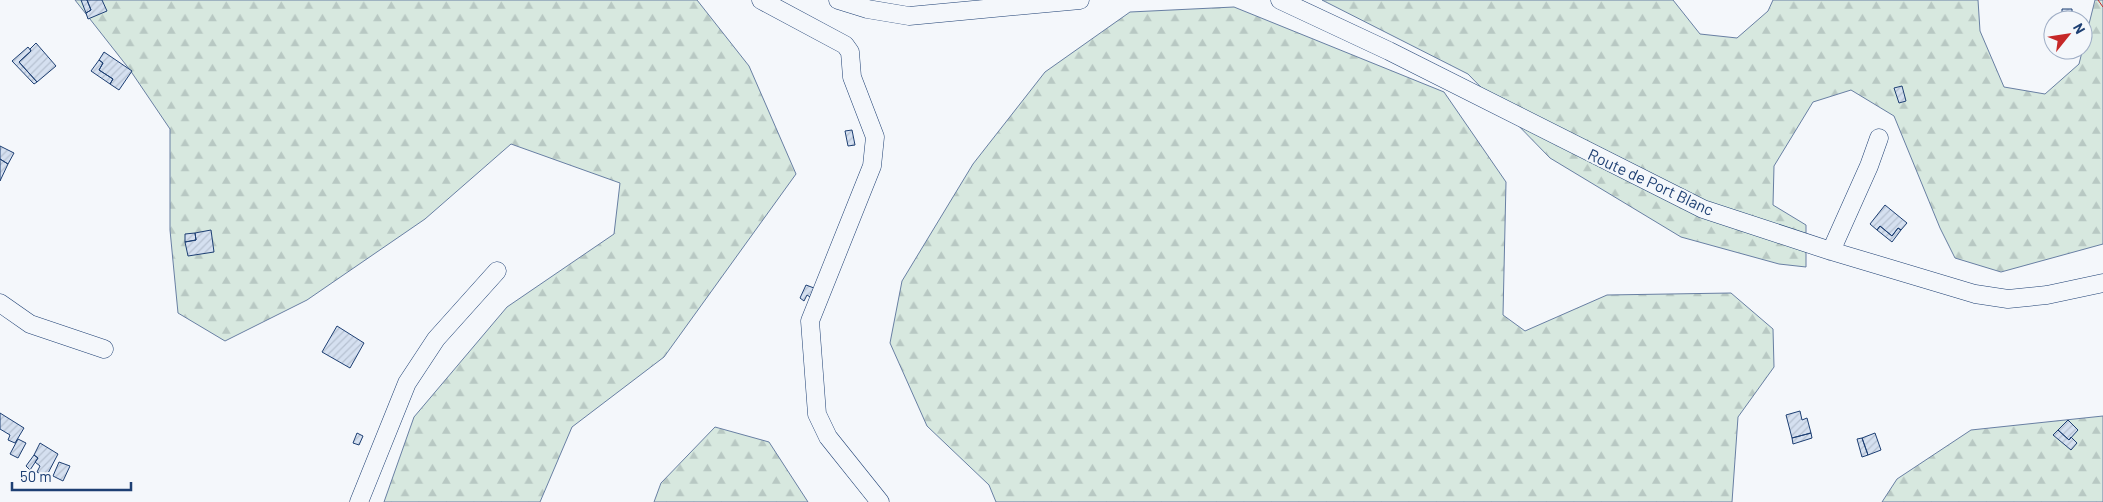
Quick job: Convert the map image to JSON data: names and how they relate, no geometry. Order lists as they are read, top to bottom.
{
  "streets": {
    "street": ["Route de Port Blanc"]
  },
  "scale_bar": "50 m",
  "north": "top right"
}
